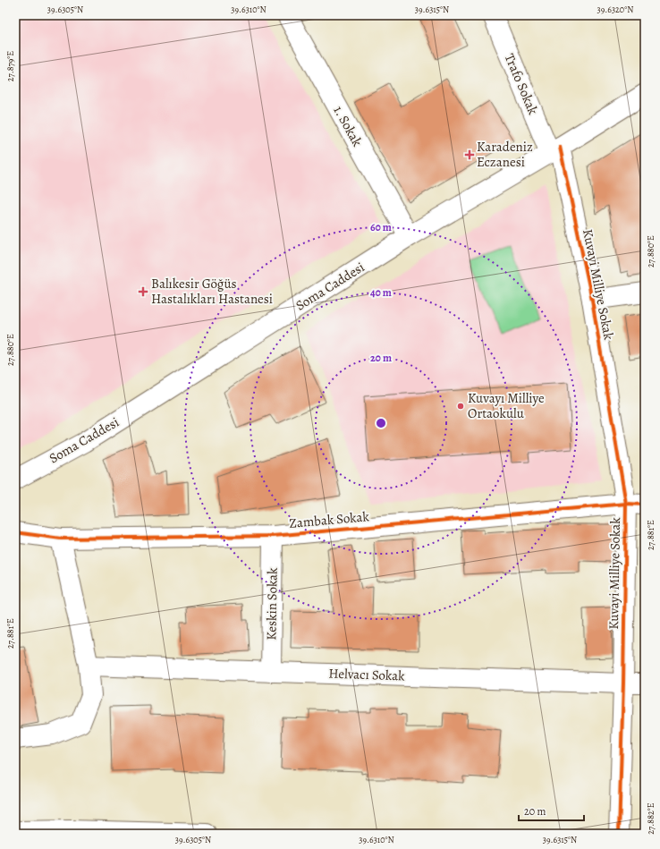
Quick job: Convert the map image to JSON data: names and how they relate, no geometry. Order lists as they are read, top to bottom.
{
  "streets": {
    "main road": [
      "Trafo Sokak",
      "1. Sokak",
      "Kuvayi Milliye Sokak",
      "Soma Caddesi",
      "Zambak Sokak",
      "Keskin Sokak",
      "Helvacı Sokak"
    ]
  },
  "crossings": [
    ["Trafo Sokak", "Kuvayi Milliye Sokak"],
    ["Trafo Sokak", "Soma Caddesi"],
    ["1. Sokak", "Soma Caddesi"],
    ["Kuvayi Milliye Sokak", "Soma Caddesi"],
    ["Kuvayi Milliye Sokak", "Zambak Sokak"],
    ["Kuvayi Milliye Sokak", "Helvacı Sokak"],
    ["Zambak Sokak", "Keskin Sokak"],
    ["Keskin Sokak", "Helvacı Sokak"]
  ],
  "places": {
    "health": ["Karadeniz Eczanesi", "Balıkesir Göğüs Hastalıkları Hastanesi"],
    "other": ["Kuvayı Milliye Ortaokulu"]
  },
  "scale_bar": "20 m",
  "coordinates": [
    "39.6305°N",
    "39.6310°N",
    "39.6315°N",
    "39.6320°N",
    "27.879°E",
    "27.880°E",
    "27.881°E",
    "27.882°E"
  ],
  "rings": ["60 m", "40 m", "20 m"]
}
